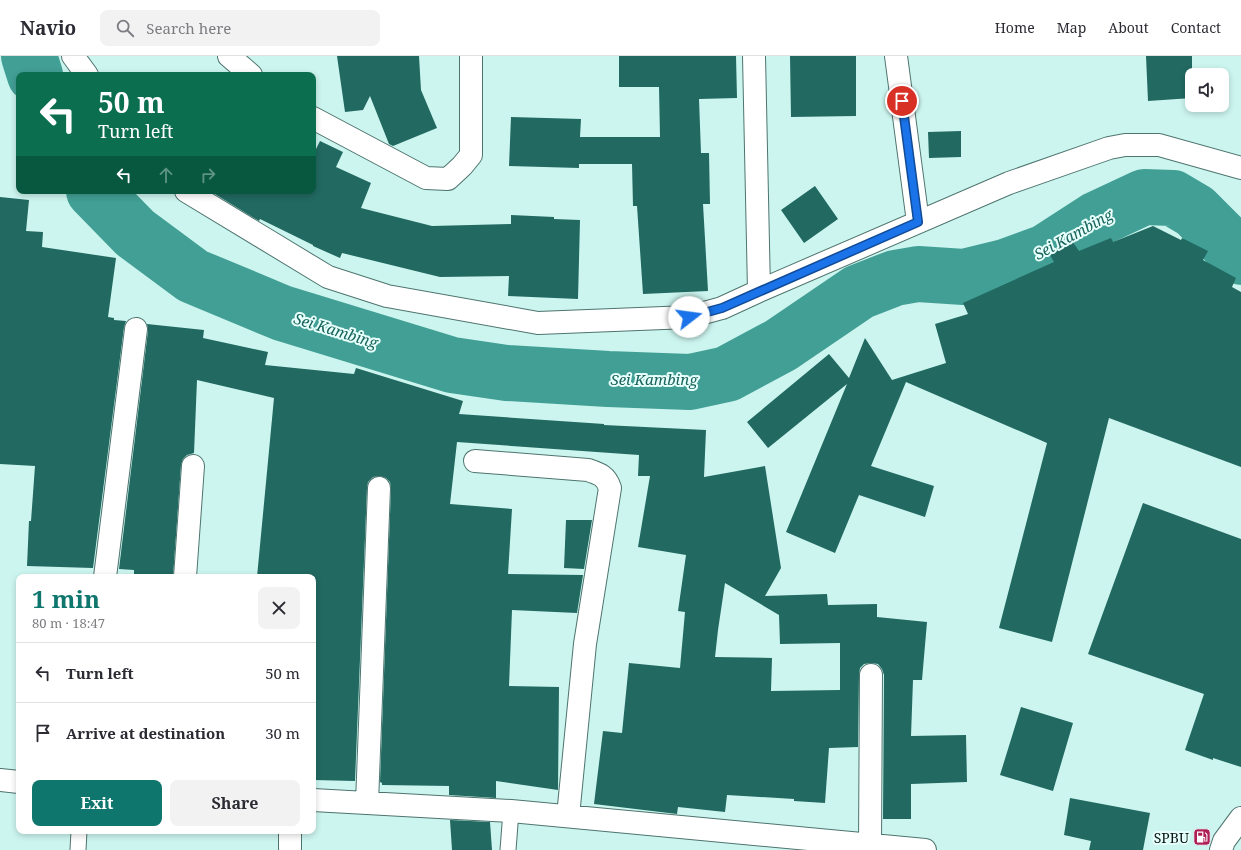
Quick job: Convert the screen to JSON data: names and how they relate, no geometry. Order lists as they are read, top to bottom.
{
  "water": ["Sei Kambing"],
  "places": {
    "fuel station": ["SPBU"]
  },
  "page": {
    "header": "Navio",
    "search": "Search here",
    "nav": [
      "Home",
      "Map",
      "About",
      "Contact"
    ],
    "turn": ["50 m", "Turn left"],
    "heading": ["1 min", "80 m · 18:47"],
    "list": [
      {
        "name": "Turn left",
        "value": "50 m"
      },
      {
        "name": "Arrive at destination",
        "value": "30 m"
      }
    ],
    "buttons": ["Exit", "Share"]
  }
}
